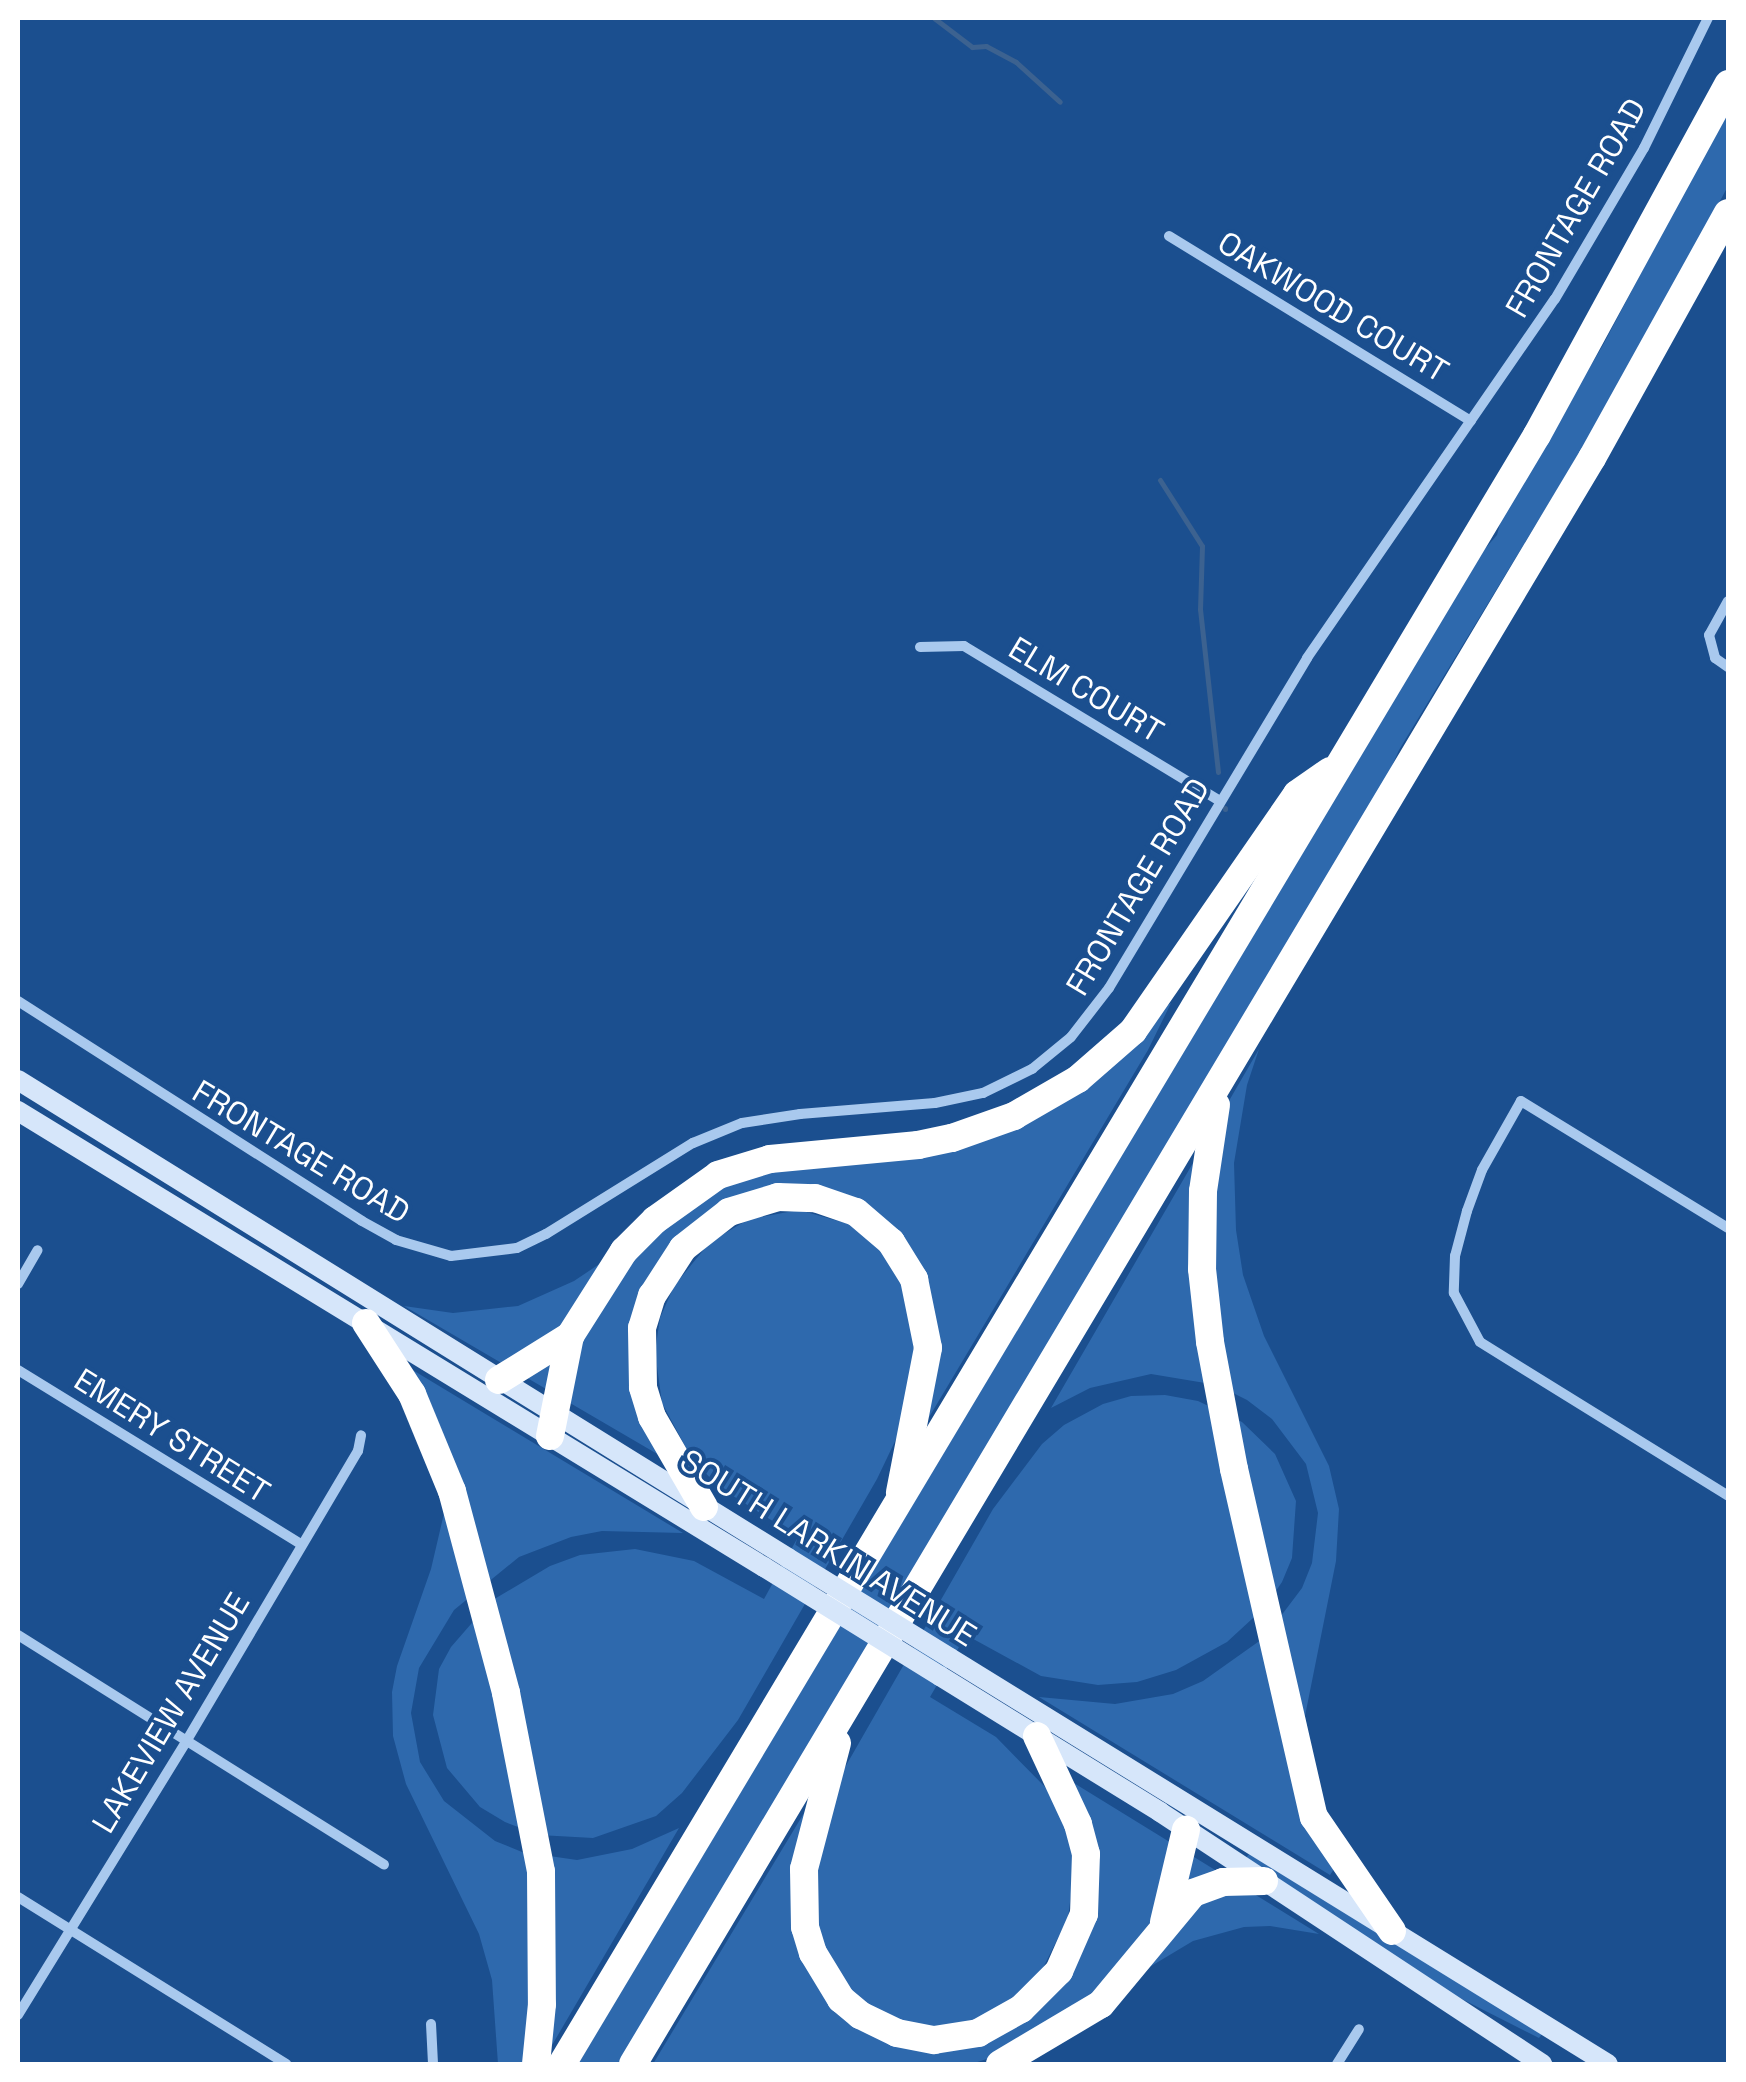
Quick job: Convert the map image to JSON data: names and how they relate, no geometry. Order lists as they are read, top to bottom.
{
  "streets": {
    "main road": ["SOUTH LARKIN AVENUE"],
    "street": [
      "FRONTAGE ROAD",
      "OAKWOOD COURT",
      "ELM COURT",
      "EMERY STREET",
      "LAKEVIEW AVENUE"
    ]
  },
  "crossings": [
    ["FRONTAGE ROAD", "OAKWOOD COURT"],
    ["FRONTAGE ROAD", "ELM COURT"],
    ["EMERY STREET", "LAKEVIEW AVENUE"]
  ]
}
